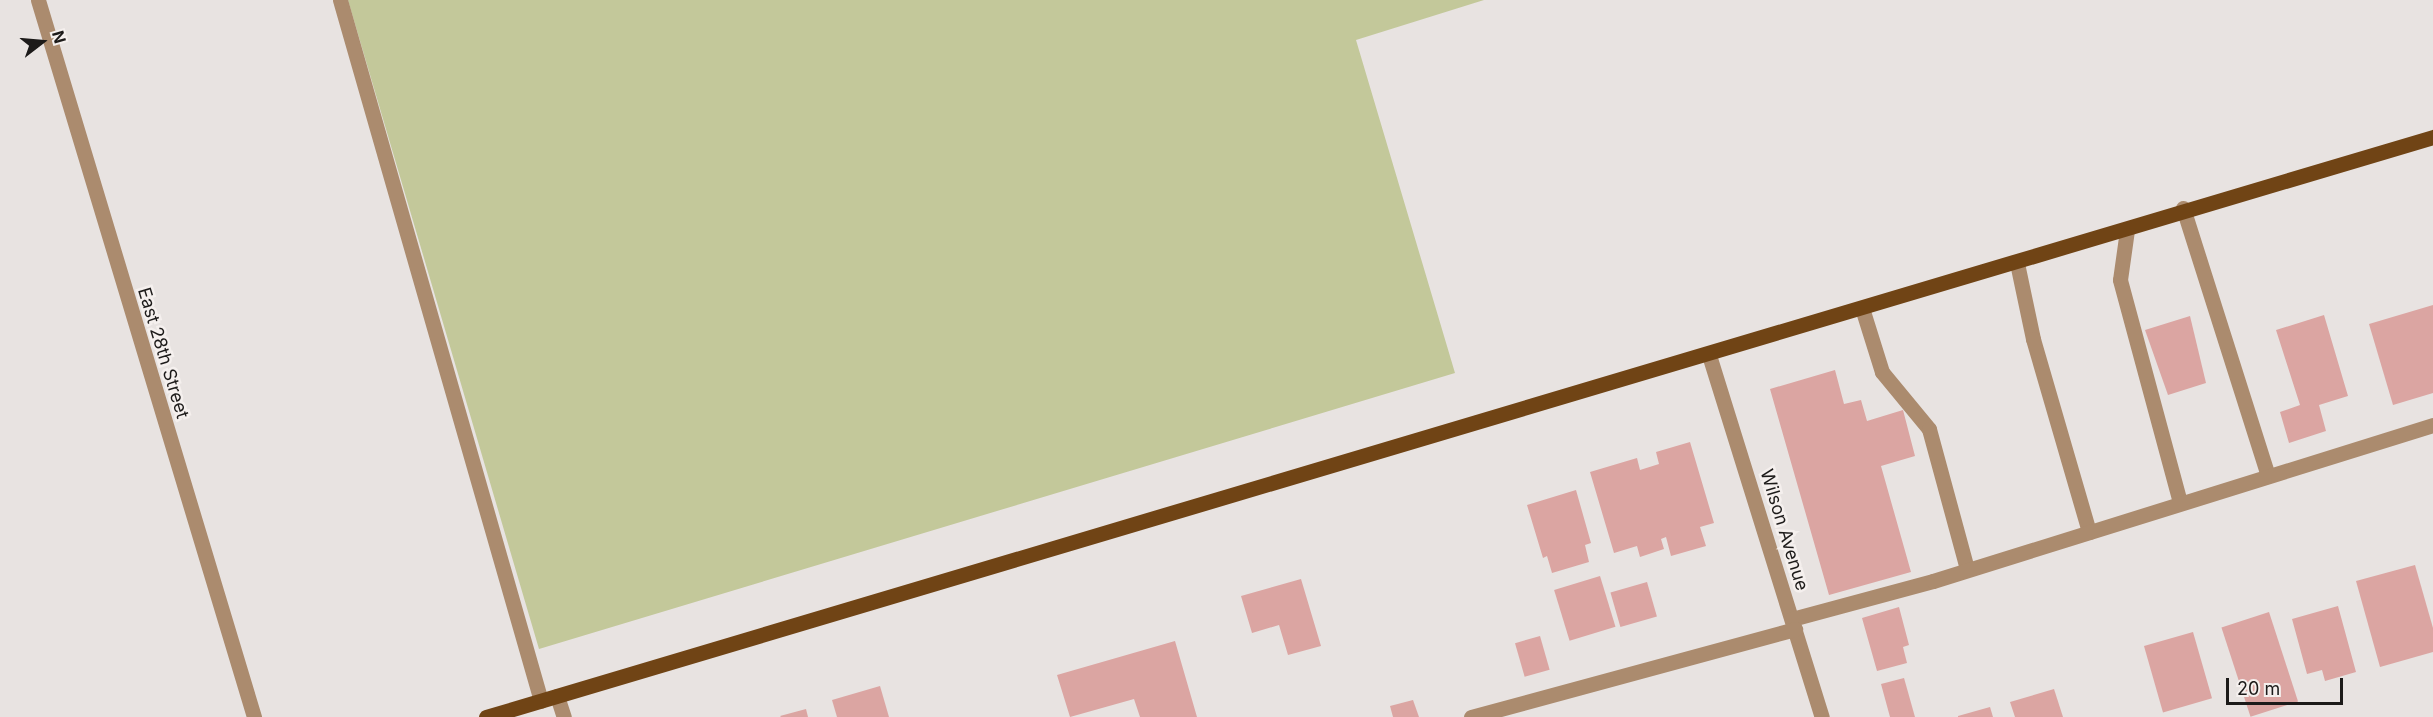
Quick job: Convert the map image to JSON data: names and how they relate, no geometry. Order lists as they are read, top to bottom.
{
  "streets": {
    "street": ["East 28th Street", "Wilson Avenue"]
  },
  "scale_bar": "20 m",
  "north": "right"
}
